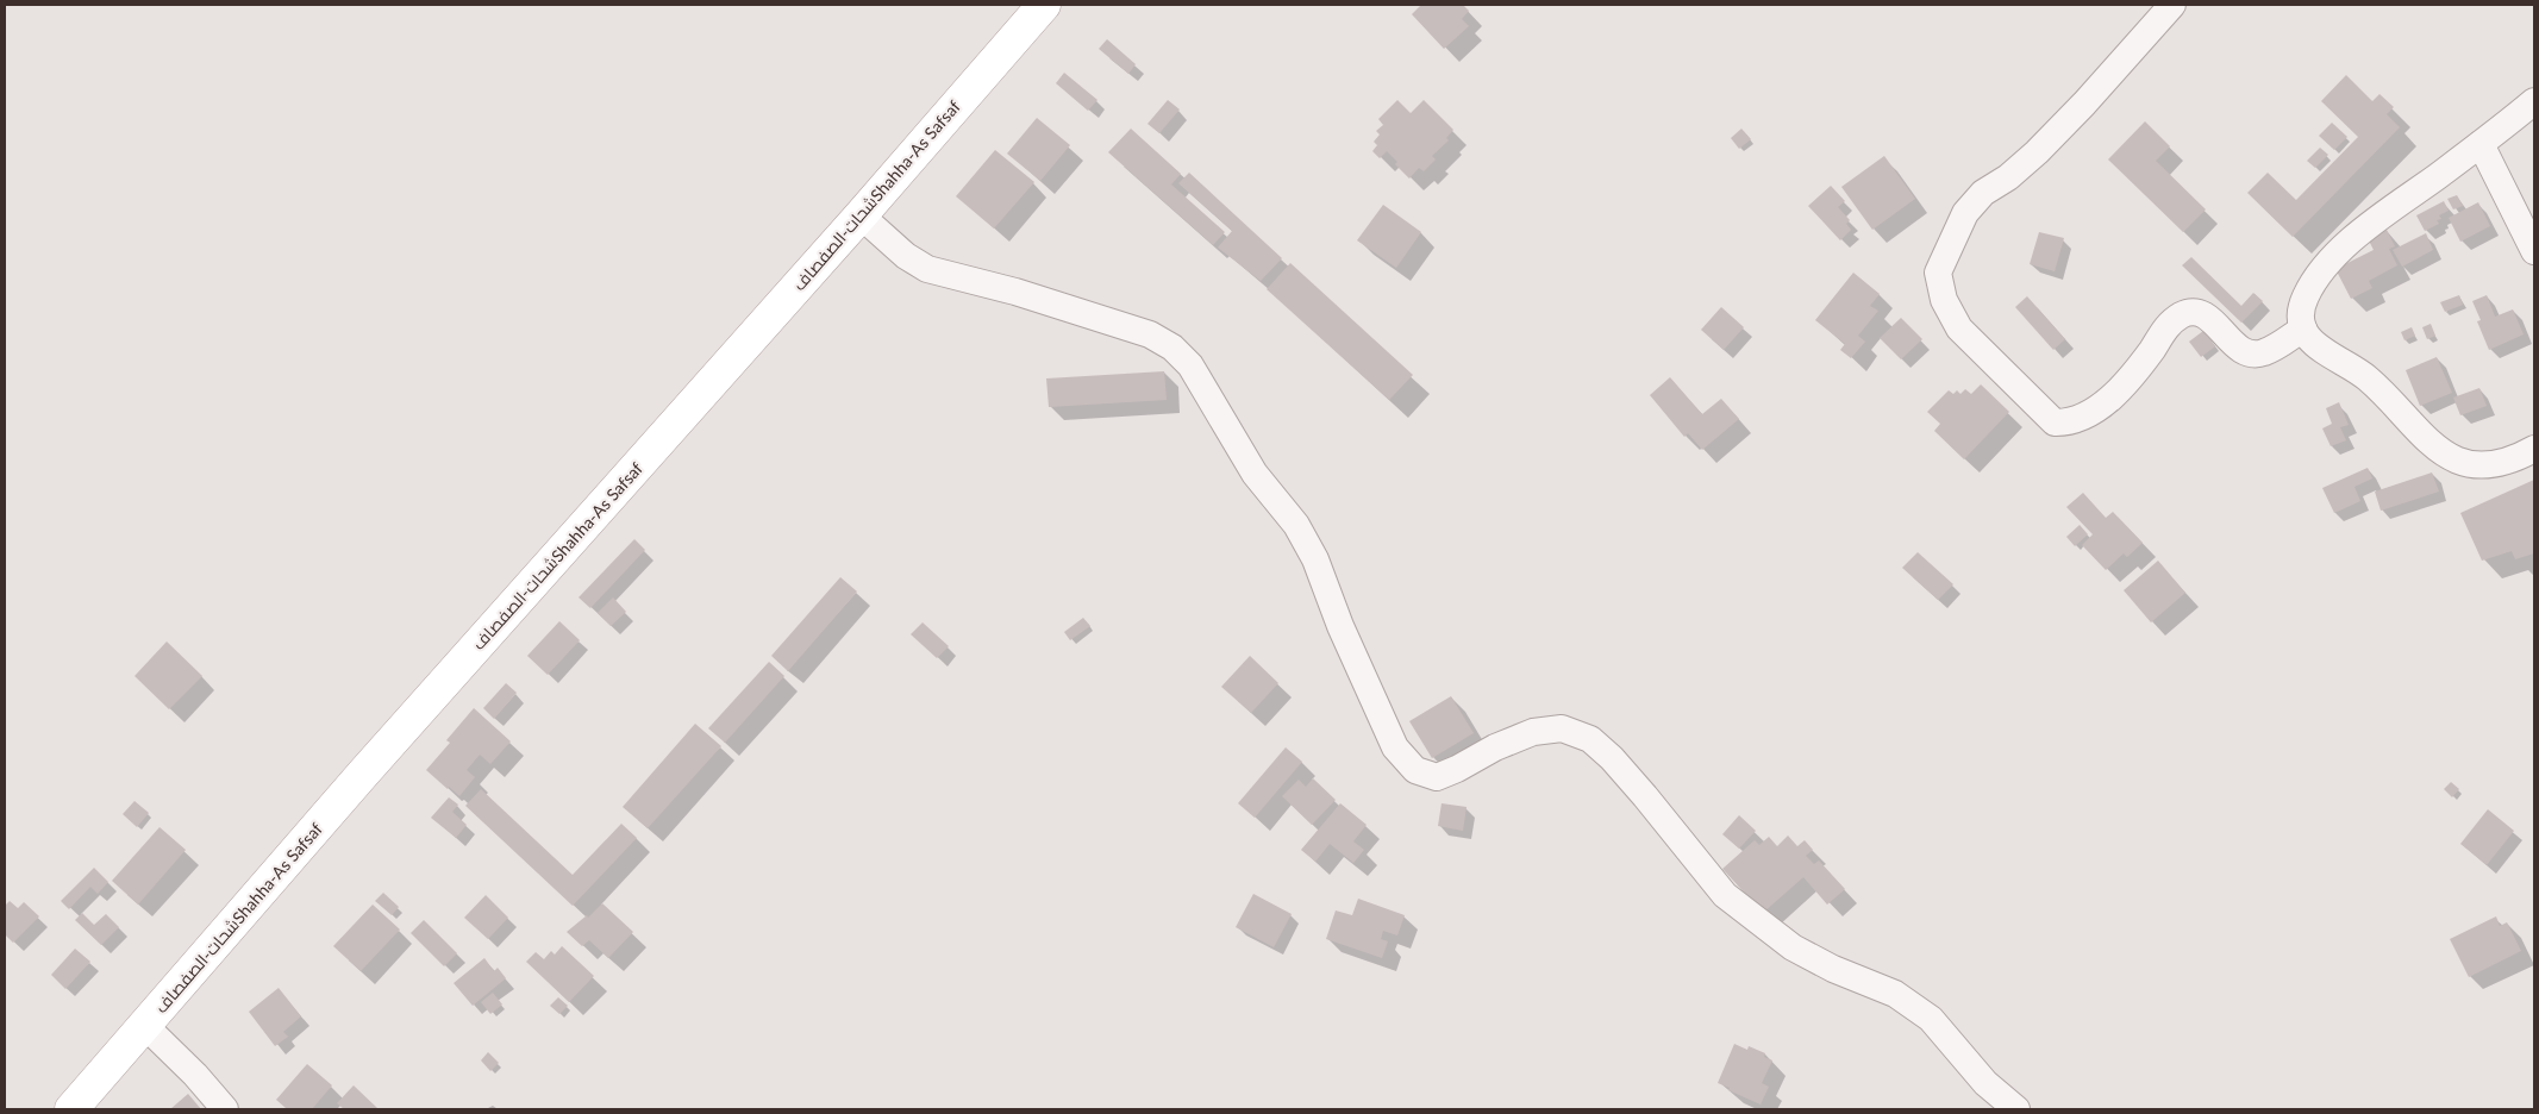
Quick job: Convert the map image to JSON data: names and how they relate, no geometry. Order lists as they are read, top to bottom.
{
  "streets": {
    "main road": ["شحات-الصفصافShahha-As Safsaf"]
  }
}
